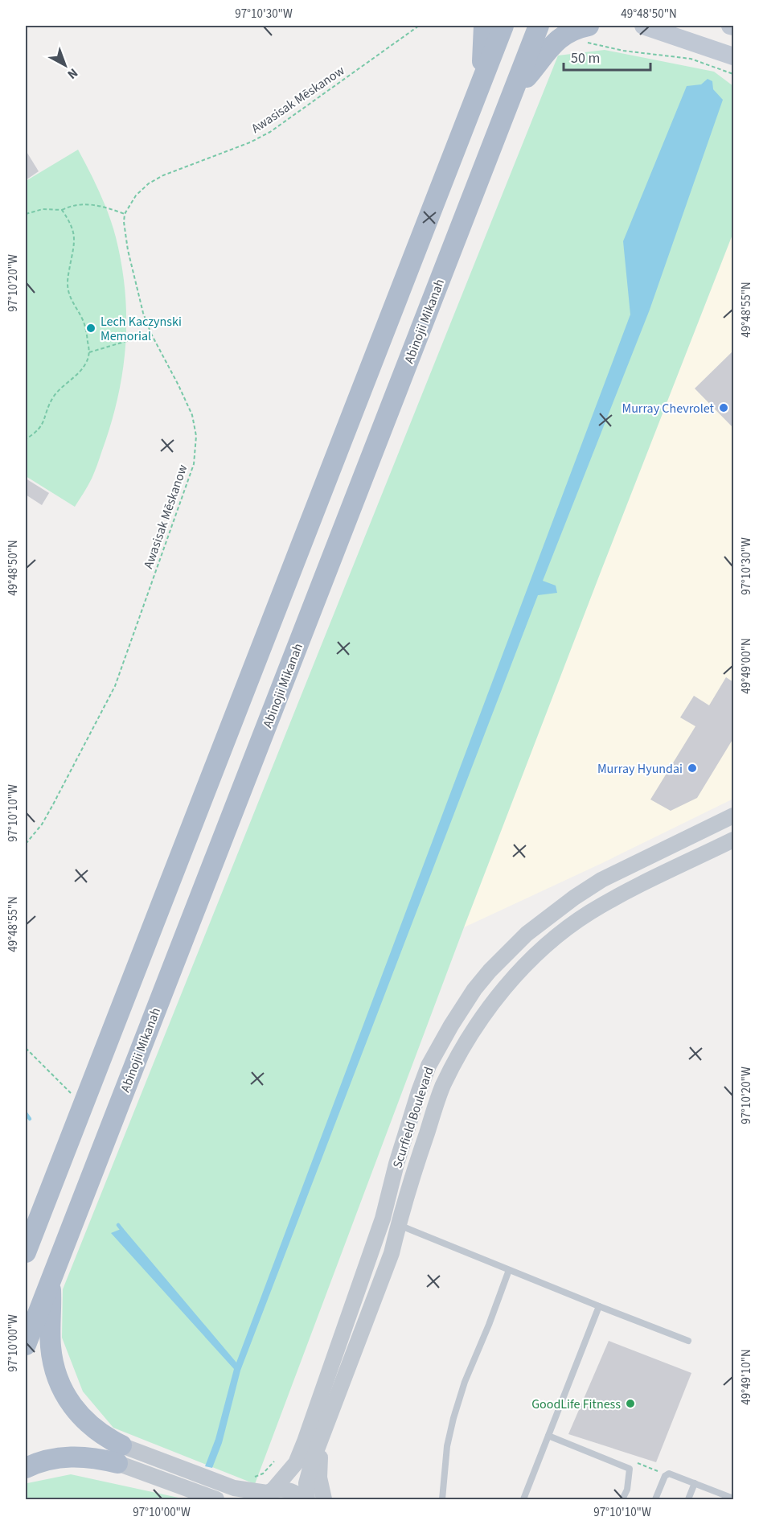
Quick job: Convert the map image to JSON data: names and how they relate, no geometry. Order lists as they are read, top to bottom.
{
  "streets": {
    "main road": ["Abinojii Mikanah"],
    "street": ["Scurfield Boulevard"],
    "path": ["Awasisak Mēskanow"]
  },
  "places": [
    "Lech Kaczynski Memorial",
    "Murray Chevrolet",
    "Murray Hyundai",
    "GoodLife Fitness"
  ],
  "scale_bar": "50 m",
  "north": "bottom right",
  "coordinates": [
    "97°10'30\"W",
    "49°48'50\"N",
    "97°10'20\"W",
    "49°48'55\"N",
    "49°49'00\"N",
    "97°10'10\"W",
    "97°10'00\"W",
    "49°49'10\"N"
  ]
}
